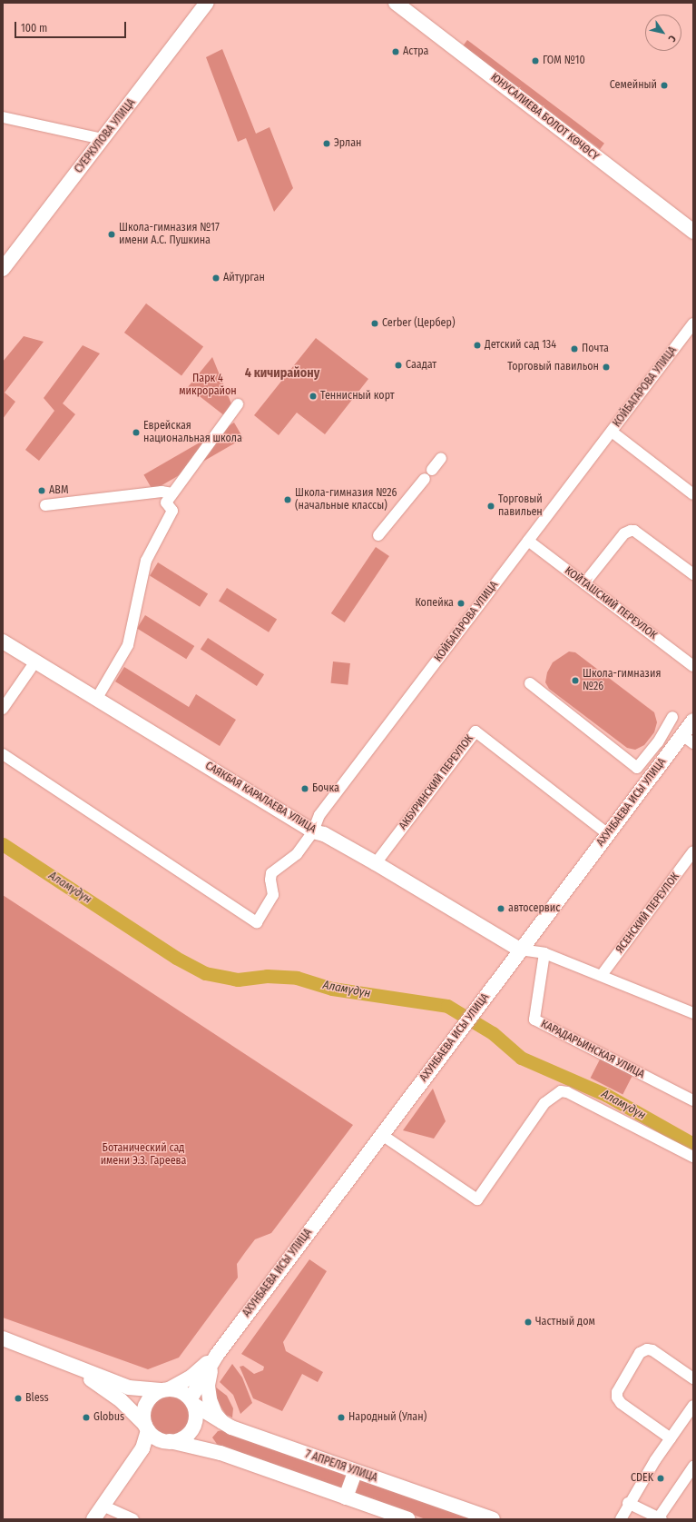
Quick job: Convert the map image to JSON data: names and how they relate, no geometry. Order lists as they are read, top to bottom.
{
  "streets": {
    "main road": [
      "ЮНУСАЛИЕВА БОЛОТ КӨЧӨСҮ",
      "СУЕРКУЛОВА УЛИЦА",
      "САЯКБАЯ КАРАЛАЕВА УЛИЦА",
      "АХУНБАЕВА ИСЫ УЛИЦА",
      "7 АПРЕЛЯ УЛИЦА"
    ],
    "street": [
      "КОЙБАГАРОВА УЛИЦА",
      "КОЙТАШСКИЙ ПЕРЕУЛОК",
      "АКБУРИНСКИЙ ПЕРЕУЛОК",
      "ЯСЕНСКИЙ ПЕРЕУЛОК",
      "КАРАДАРЬИНСКАЯ УЛИЦА"
    ]
  },
  "crossings": [
    ["КОЙБАГАРОВА УЛИЦА", "КОЙТАШСКИЙ ПЕРЕУЛОК"],
    ["КОЙБАГАРОВА УЛИЦА", "САЯКБАЯ КАРАЛАЕВА УЛИЦА"],
    ["АКБУРИНСКИЙ ПЕРЕУЛОК", "САЯКБАЯ КАРАЛАЕВА УЛИЦА"],
    ["АКБУРИНСКИЙ ПЕРЕУЛОК", "АХУНБАЕВА ИСЫ УЛИЦА"],
    ["САЯКБАЯ КАРАЛАЕВА УЛИЦА", "АХУНБАЕВА ИСЫ УЛИЦА"],
    ["АХУНБАЕВА ИСЫ УЛИЦА", "7 АПРЕЛЯ УЛИЦА"]
  ],
  "districts": ["4 кичирайону"],
  "water": ["Аламүдүн"],
  "parks": ["Парк 4 микрорайон", "Ботанический сад имени Э.З. Гареева"],
  "places": [
    "Астра",
    "ГОМ №10",
    "Семейный",
    "Эрлан",
    "Школа-гимназия №17 имени А.С. Пушкина",
    "Айтурган",
    "Cerber (Цербер)",
    "Детский сад 134",
    "Почта",
    "Саадат",
    "Торговый павильон",
    "Теннисный корт",
    "Еврейская национальная школа",
    "ABM",
    "Школа-гимназия №26 (начальные классы)",
    "Торговый павильен",
    "Копейка",
    "Школа-гимназия №26",
    "Бочка",
    "автосервис",
    "Частный дом",
    "Bless",
    "Globus",
    "Народный (Улан)",
    "CDEK"
  ],
  "scale_bar": "100 m",
  "north": "bottom right"
}
